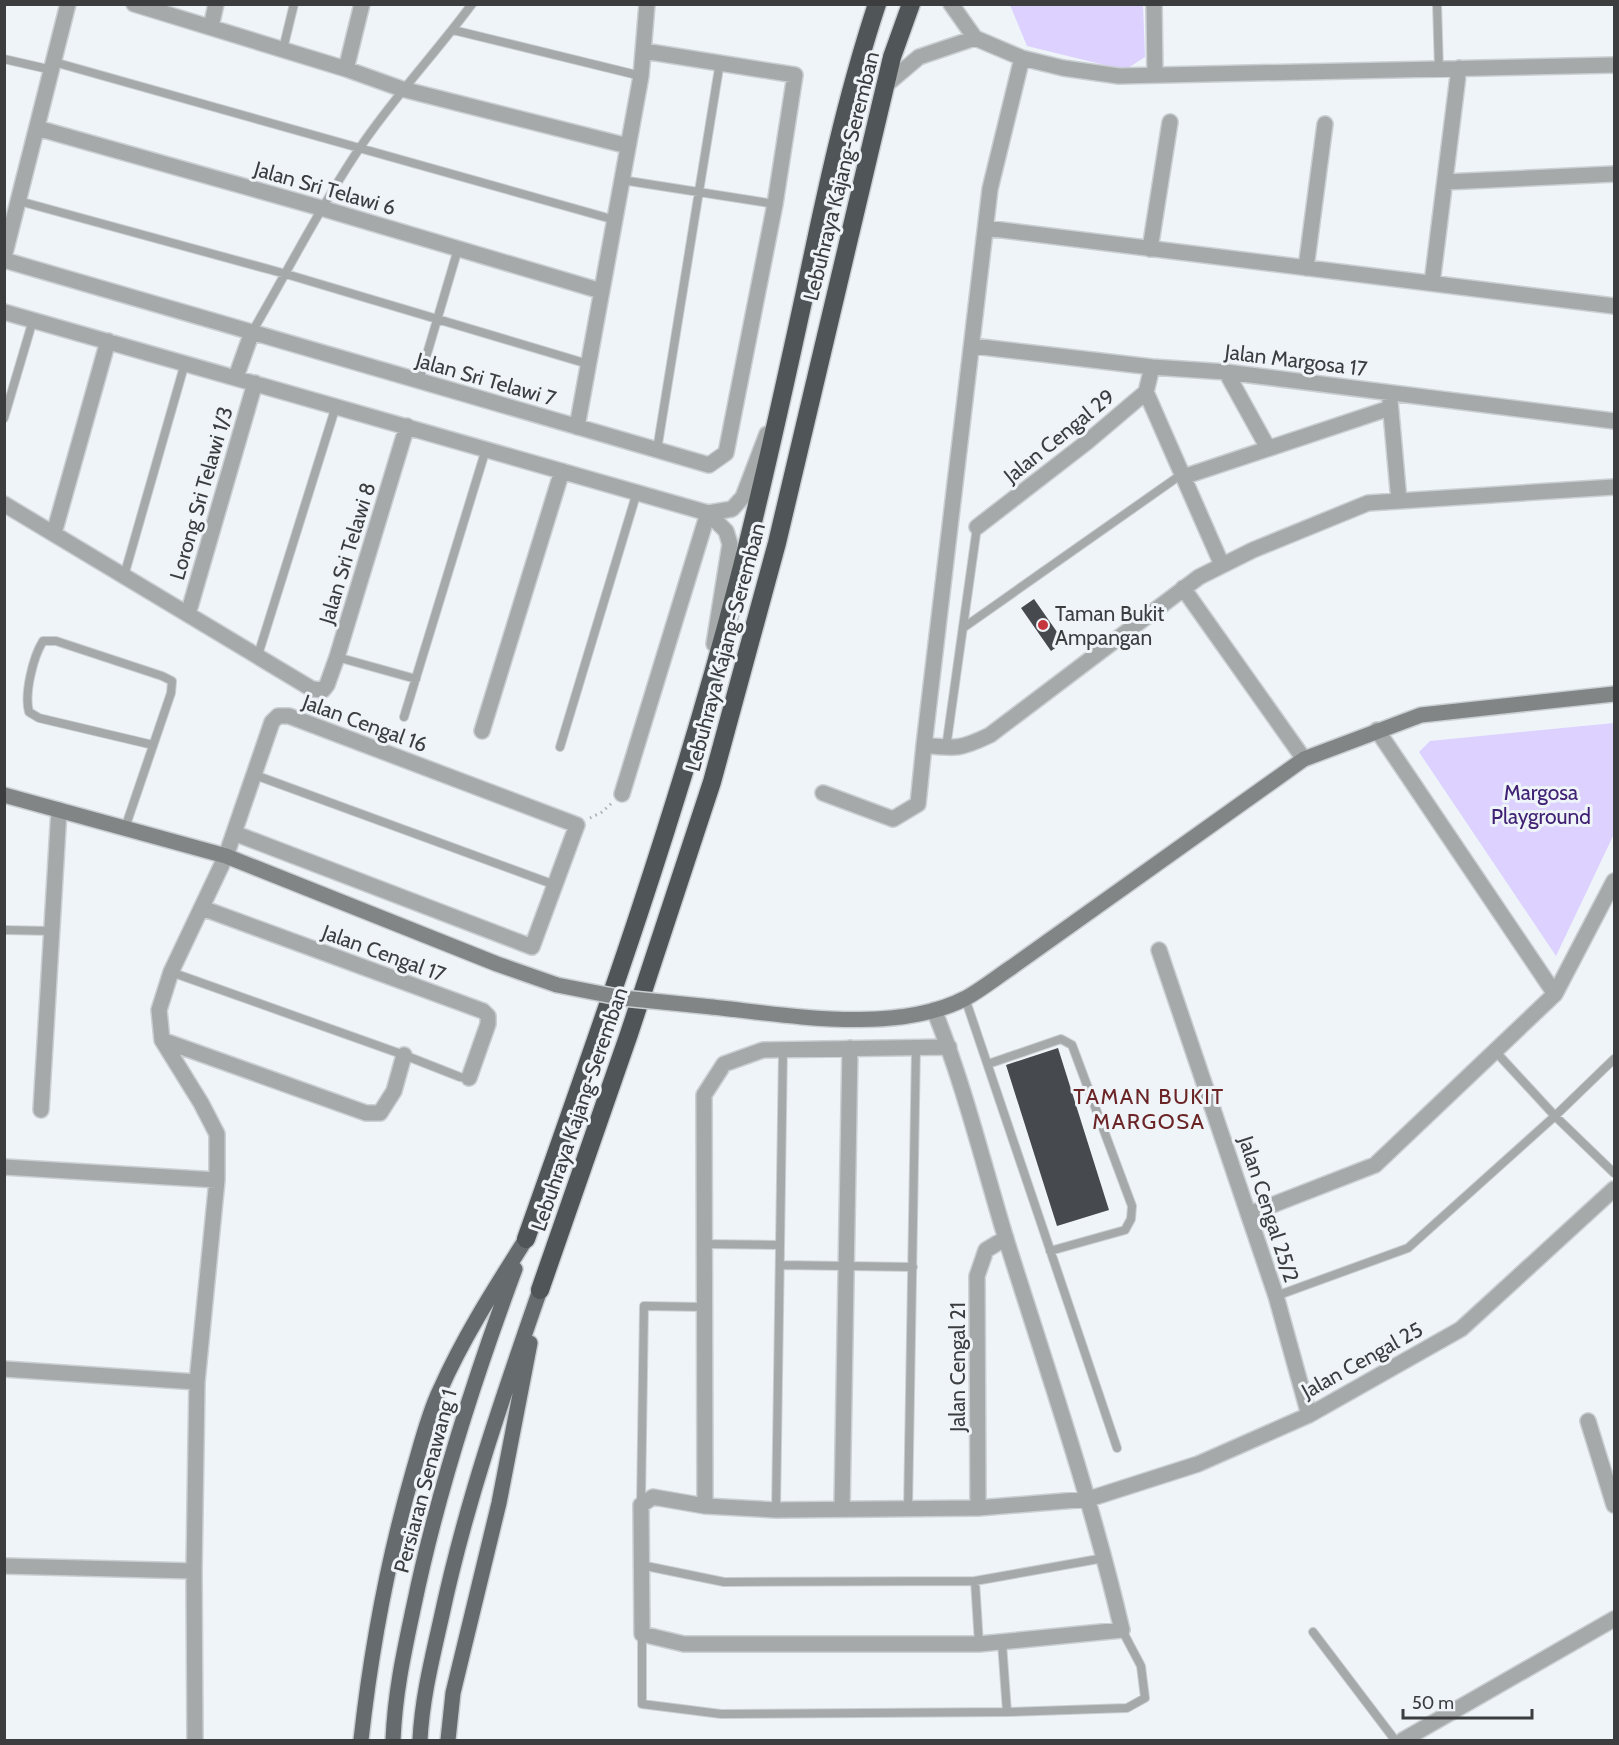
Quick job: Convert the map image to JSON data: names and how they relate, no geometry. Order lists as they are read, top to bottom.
{
  "streets": {
    "highway": ["Lebuhraya Kajang-Seremban"],
    "main road": ["Persiaran Senawang 1"],
    "street": [
      "Jalan Sri Telawi 6",
      "Jalan Margosa 17",
      "Jalan Sri Telawi 7",
      "Jalan Cengal 29",
      "Lorong Sri Telawi 1/3",
      "Jalan Sri Telawi 8",
      "Jalan Cengal 16",
      "Jalan Cengal 17",
      "Jalan Cengal 25/2",
      "Jalan Cengal 25",
      "Jalan Cengal 21"
    ]
  },
  "crossings": [
    ["Lebuhraya Kajang-Seremban", "Persiaran Senawang 1"],
    ["Jalan Margosa 17", "Jalan Cengal 29"],
    ["Jalan Cengal 16", "Jalan Cengal 17"],
    ["Jalan Cengal 25/2", "Jalan Cengal 25"],
    ["Jalan Cengal 25", "Jalan Cengal 21"]
  ],
  "districts": ["TAMAN BUKIT MARGOSA"],
  "parks": ["Margosa Playground"],
  "places": ["Taman Bukit Ampangan"],
  "scale_bar": "50 m"
}
